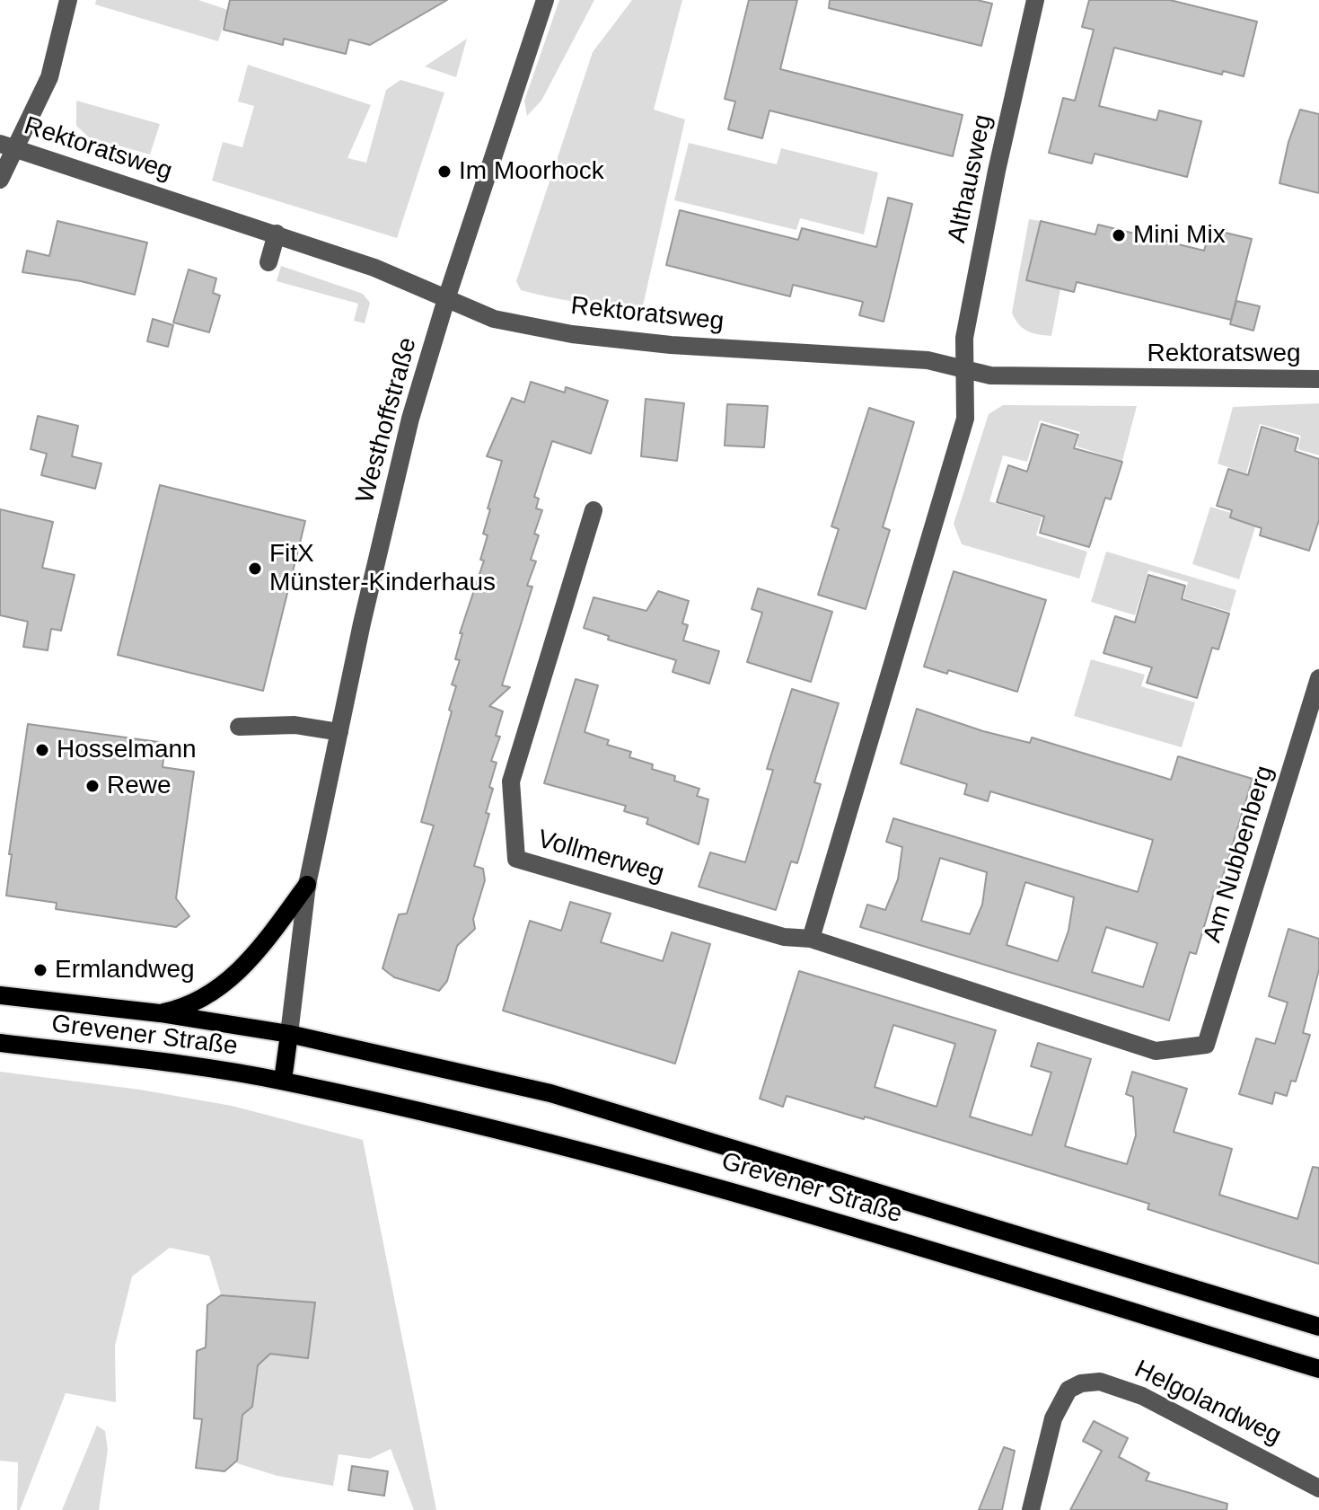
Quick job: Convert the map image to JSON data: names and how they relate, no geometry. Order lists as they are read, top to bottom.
{
  "streets": {
    "main road": ["Grevener Straße"],
    "street": [
      "Rektoratsweg",
      "Althausweg",
      "Westhoffstraße",
      "Am Nubbenberg",
      "Vollmerweg",
      "Helgolandweg"
    ]
  },
  "crossings": [
    ["Rektoratsweg", "Althausweg"],
    ["Rektoratsweg", "Westhoffstraße"],
    ["Westhoffstraße", "Grevener Straße"],
    ["Am Nubbenberg", "Vollmerweg"]
  ],
  "places": [
    "Im Moorhock",
    "Mini Mix",
    "FitX Münster-Kinderhaus",
    "Hosselmann",
    "Rewe",
    "Ermlandweg"
  ]
}
